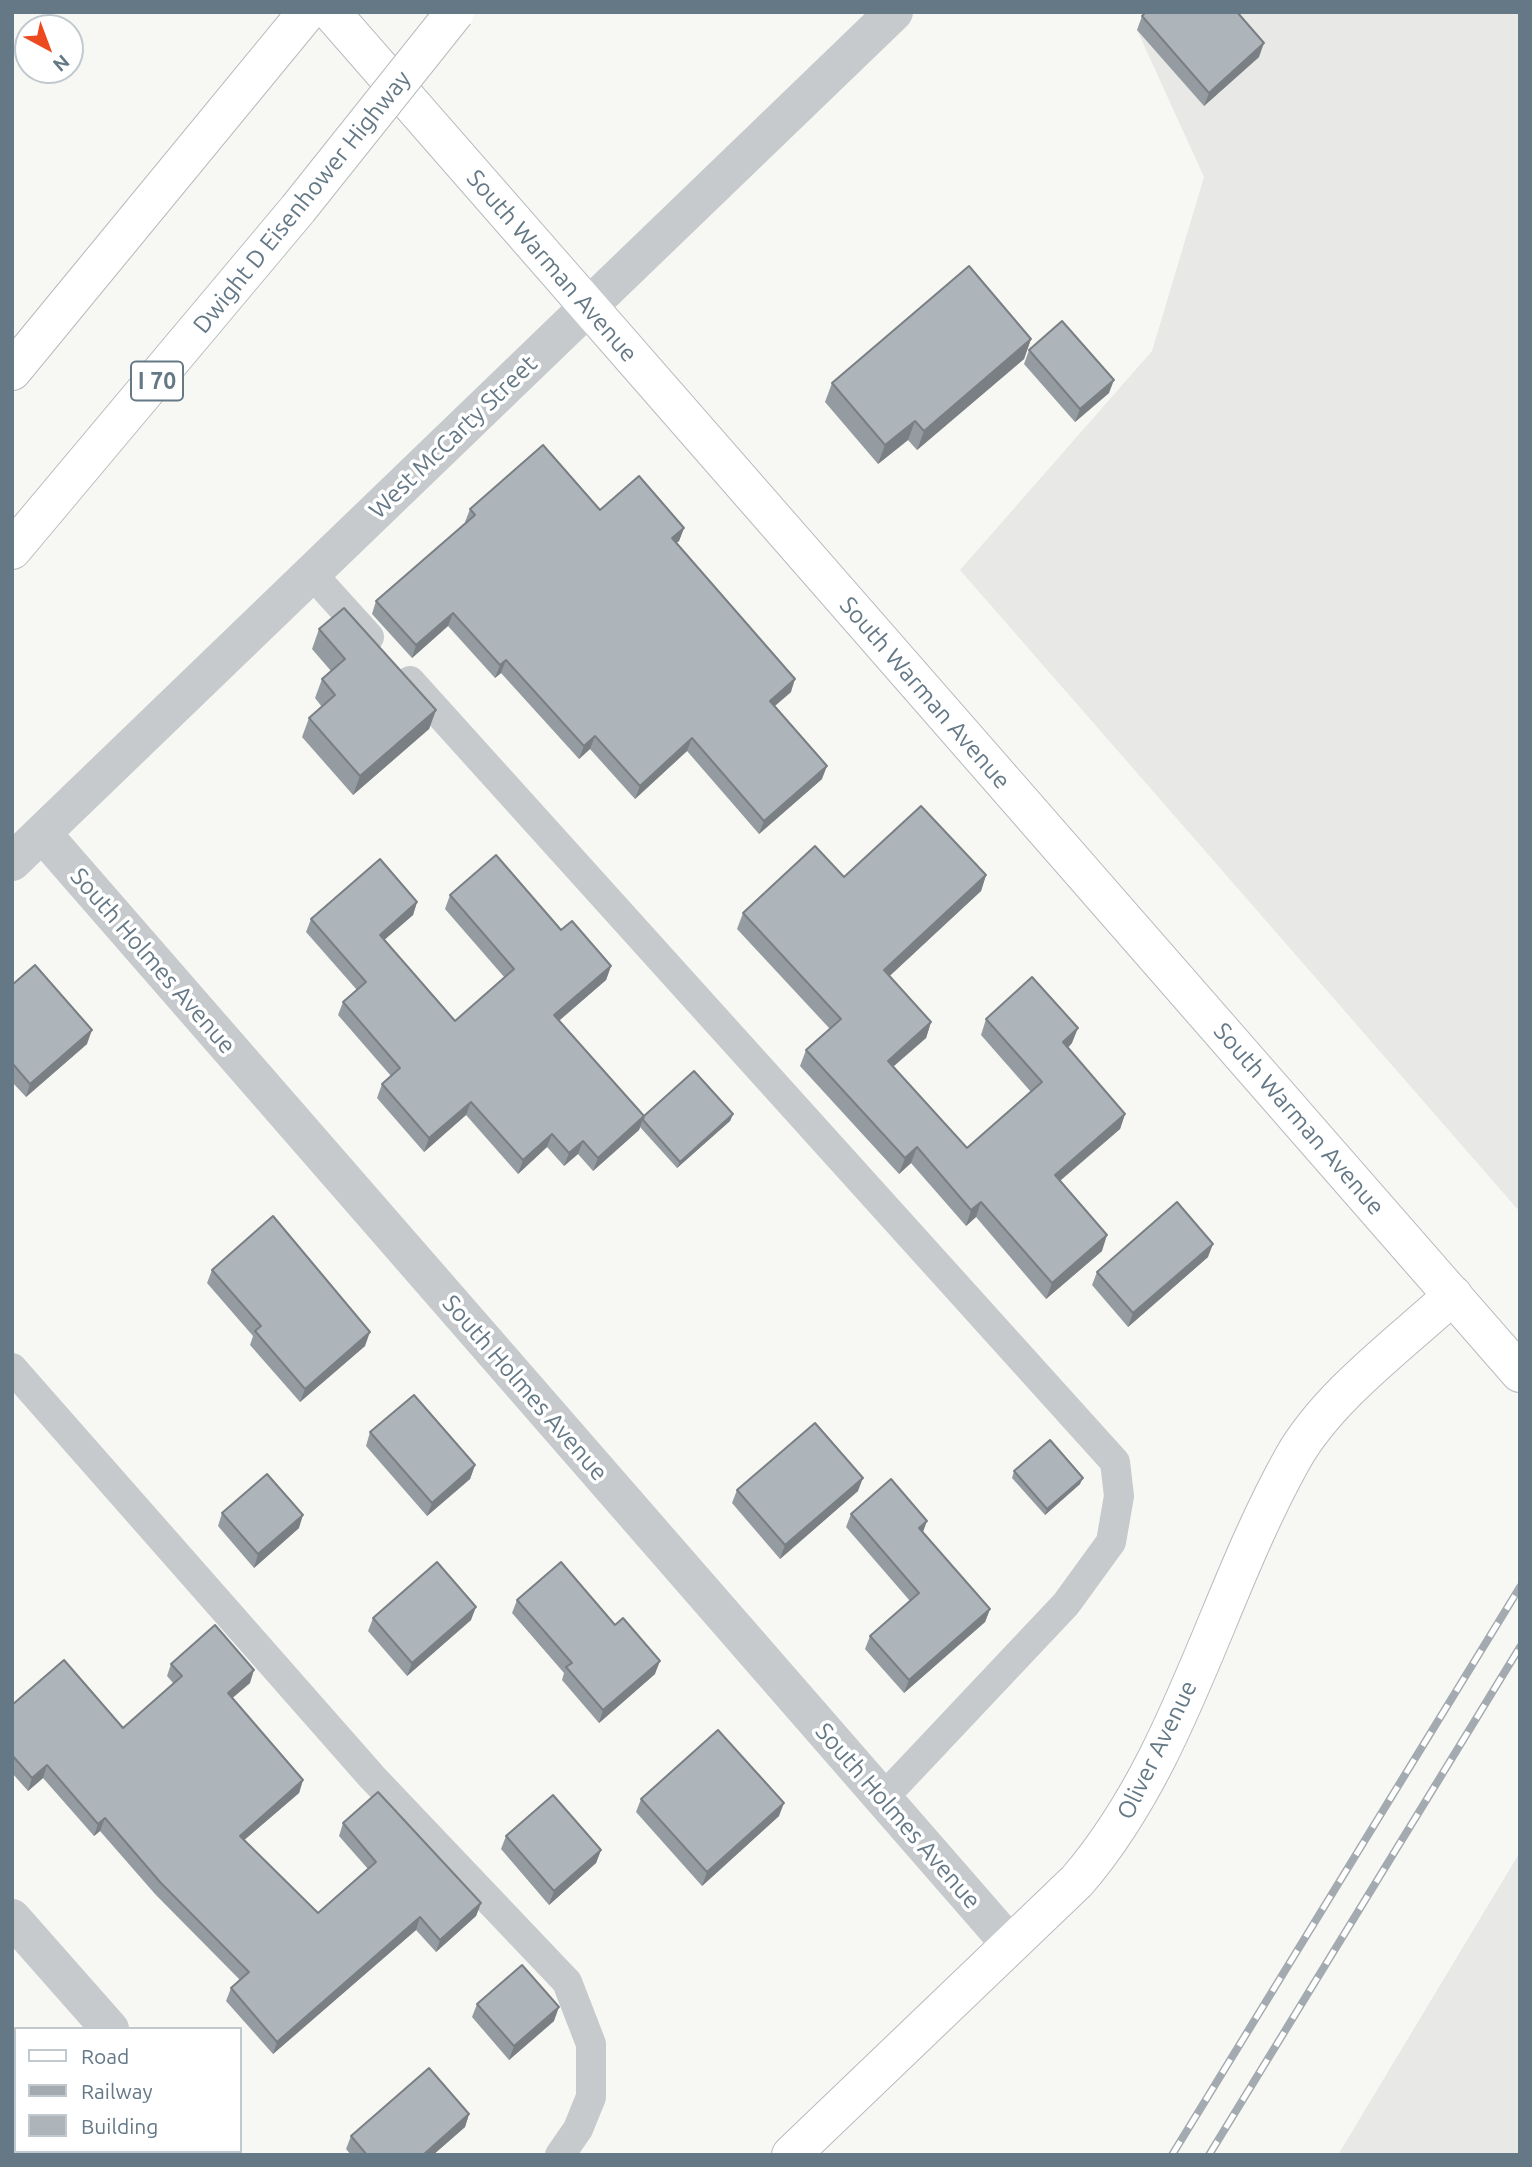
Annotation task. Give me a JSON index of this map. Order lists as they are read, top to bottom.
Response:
{
  "streets": {
    "main road": [
      "Dwight D Eisenhower Highway",
      "South Warman Avenue",
      "I 70",
      "Oliver Avenue"
    ],
    "street": ["West McCarty Street", "South Holmes Avenue"]
  },
  "crossings": [
    ["South Warman Avenue", "West McCarty Street"],
    ["South Warman Avenue", "Oliver Avenue"],
    ["West McCarty Street", "South Holmes Avenue"],
    ["South Holmes Avenue", "Oliver Avenue"]
  ],
  "legend": ["Road", "Railway", "Building"],
  "north": "bottom right"
}
